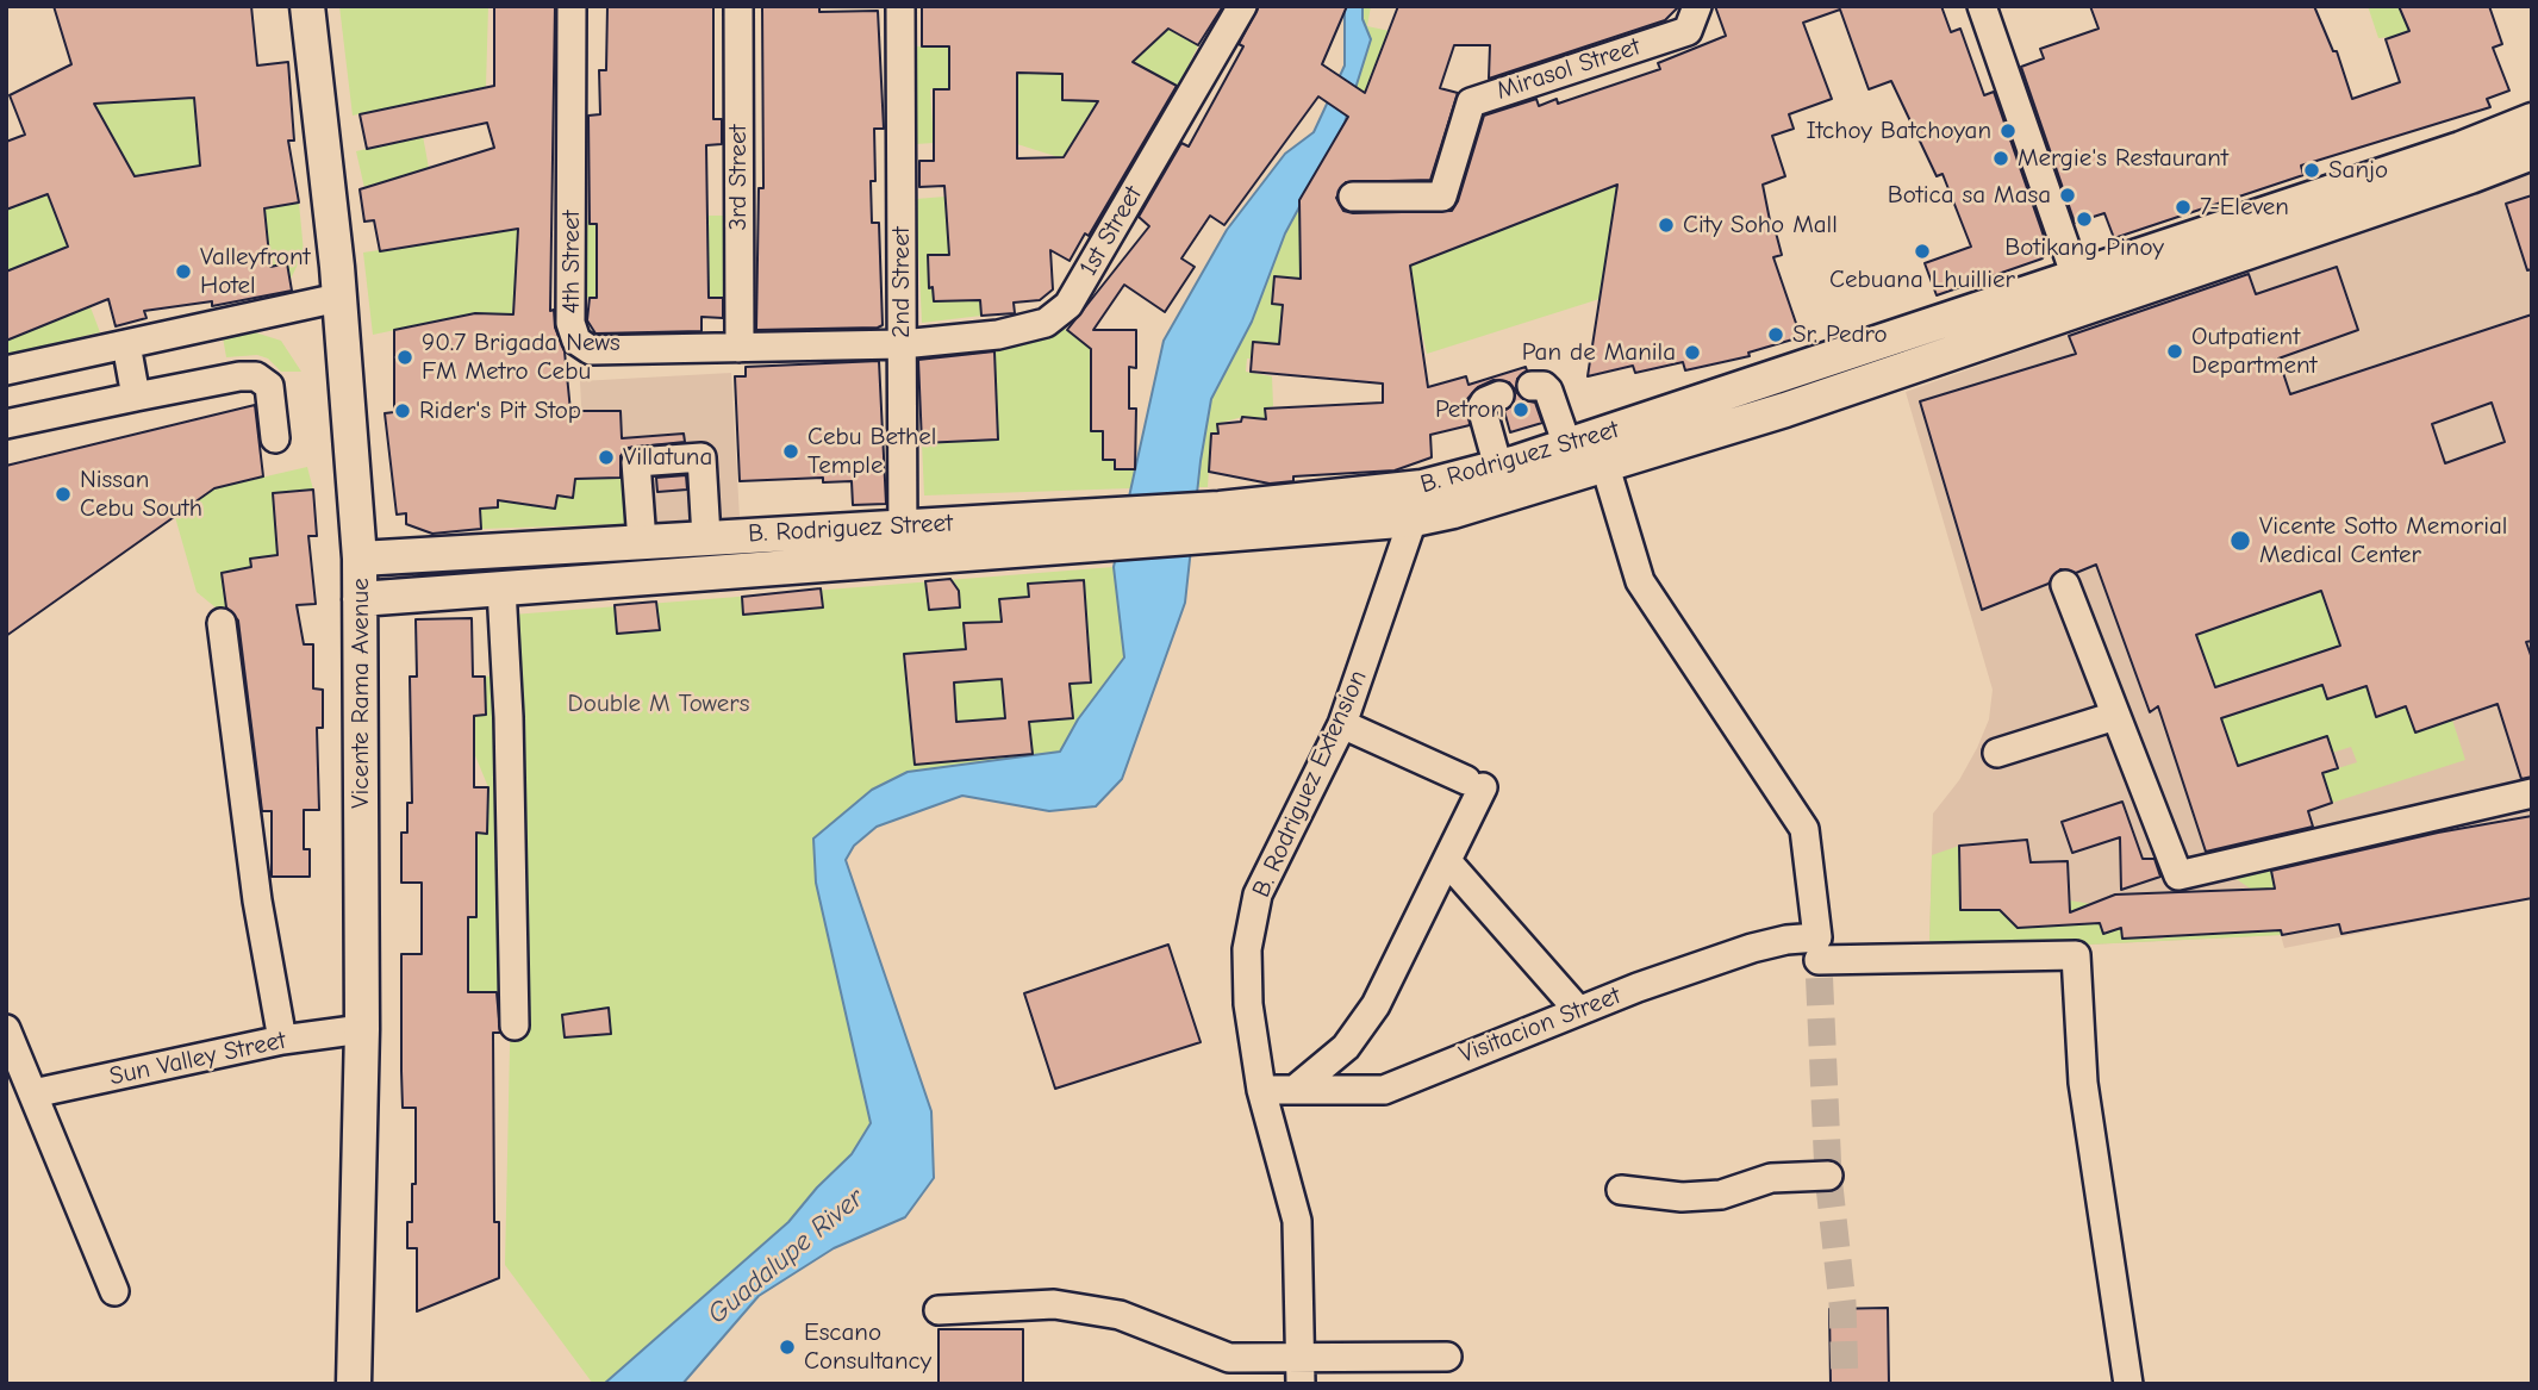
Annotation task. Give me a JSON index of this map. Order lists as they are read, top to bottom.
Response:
{
  "streets": {
    "main road": ["B. Rodriguez Street", "Vicente Rama Avenue"],
    "street": [
      "Mirasol Street",
      "3rd Street",
      "1st Street",
      "4th Street",
      "2nd Street",
      "B. Rodriguez Extension",
      "Visitacion Street",
      "Sun Valley Street"
    ]
  },
  "crossings": [
    ["3rd Street", "4th Street"],
    ["1st Street", "4th Street"],
    ["1st Street", "2nd Street"],
    ["4th Street", "2nd Street"],
    ["2nd Street", "B. Rodriguez Street"],
    ["B. Rodriguez Street", "Vicente Rama Avenue"],
    ["B. Rodriguez Street", "B. Rodriguez Extension"],
    ["Vicente Rama Avenue", "Sun Valley Street"],
    ["B. Rodriguez Extension", "Visitacion Street"]
  ],
  "water": ["Guadalupe River"],
  "parks": ["Double M Towers"],
  "places": [
    "Itchoy Batchoyan",
    "Mergie's Restaurant",
    "Sanjo",
    "Botica sa Masa",
    "7-Eleven",
    "Botikang Pinoy",
    "City Soho Mall",
    "Cebuana Lhuillier",
    "Valleyfront Hotel",
    "Sr. Pedro",
    "Outpatient Department",
    "Pan de Manila",
    "90.7 Brigada News FM Metro Cebu",
    "Petron",
    "Rider's Pit Stop",
    "Cebu Bethel Temple",
    "Villatuna",
    "Nissan Cebu South",
    "Vicente Sotto Memorial Medical Center",
    "Escano Consultancy"
  ]
}
